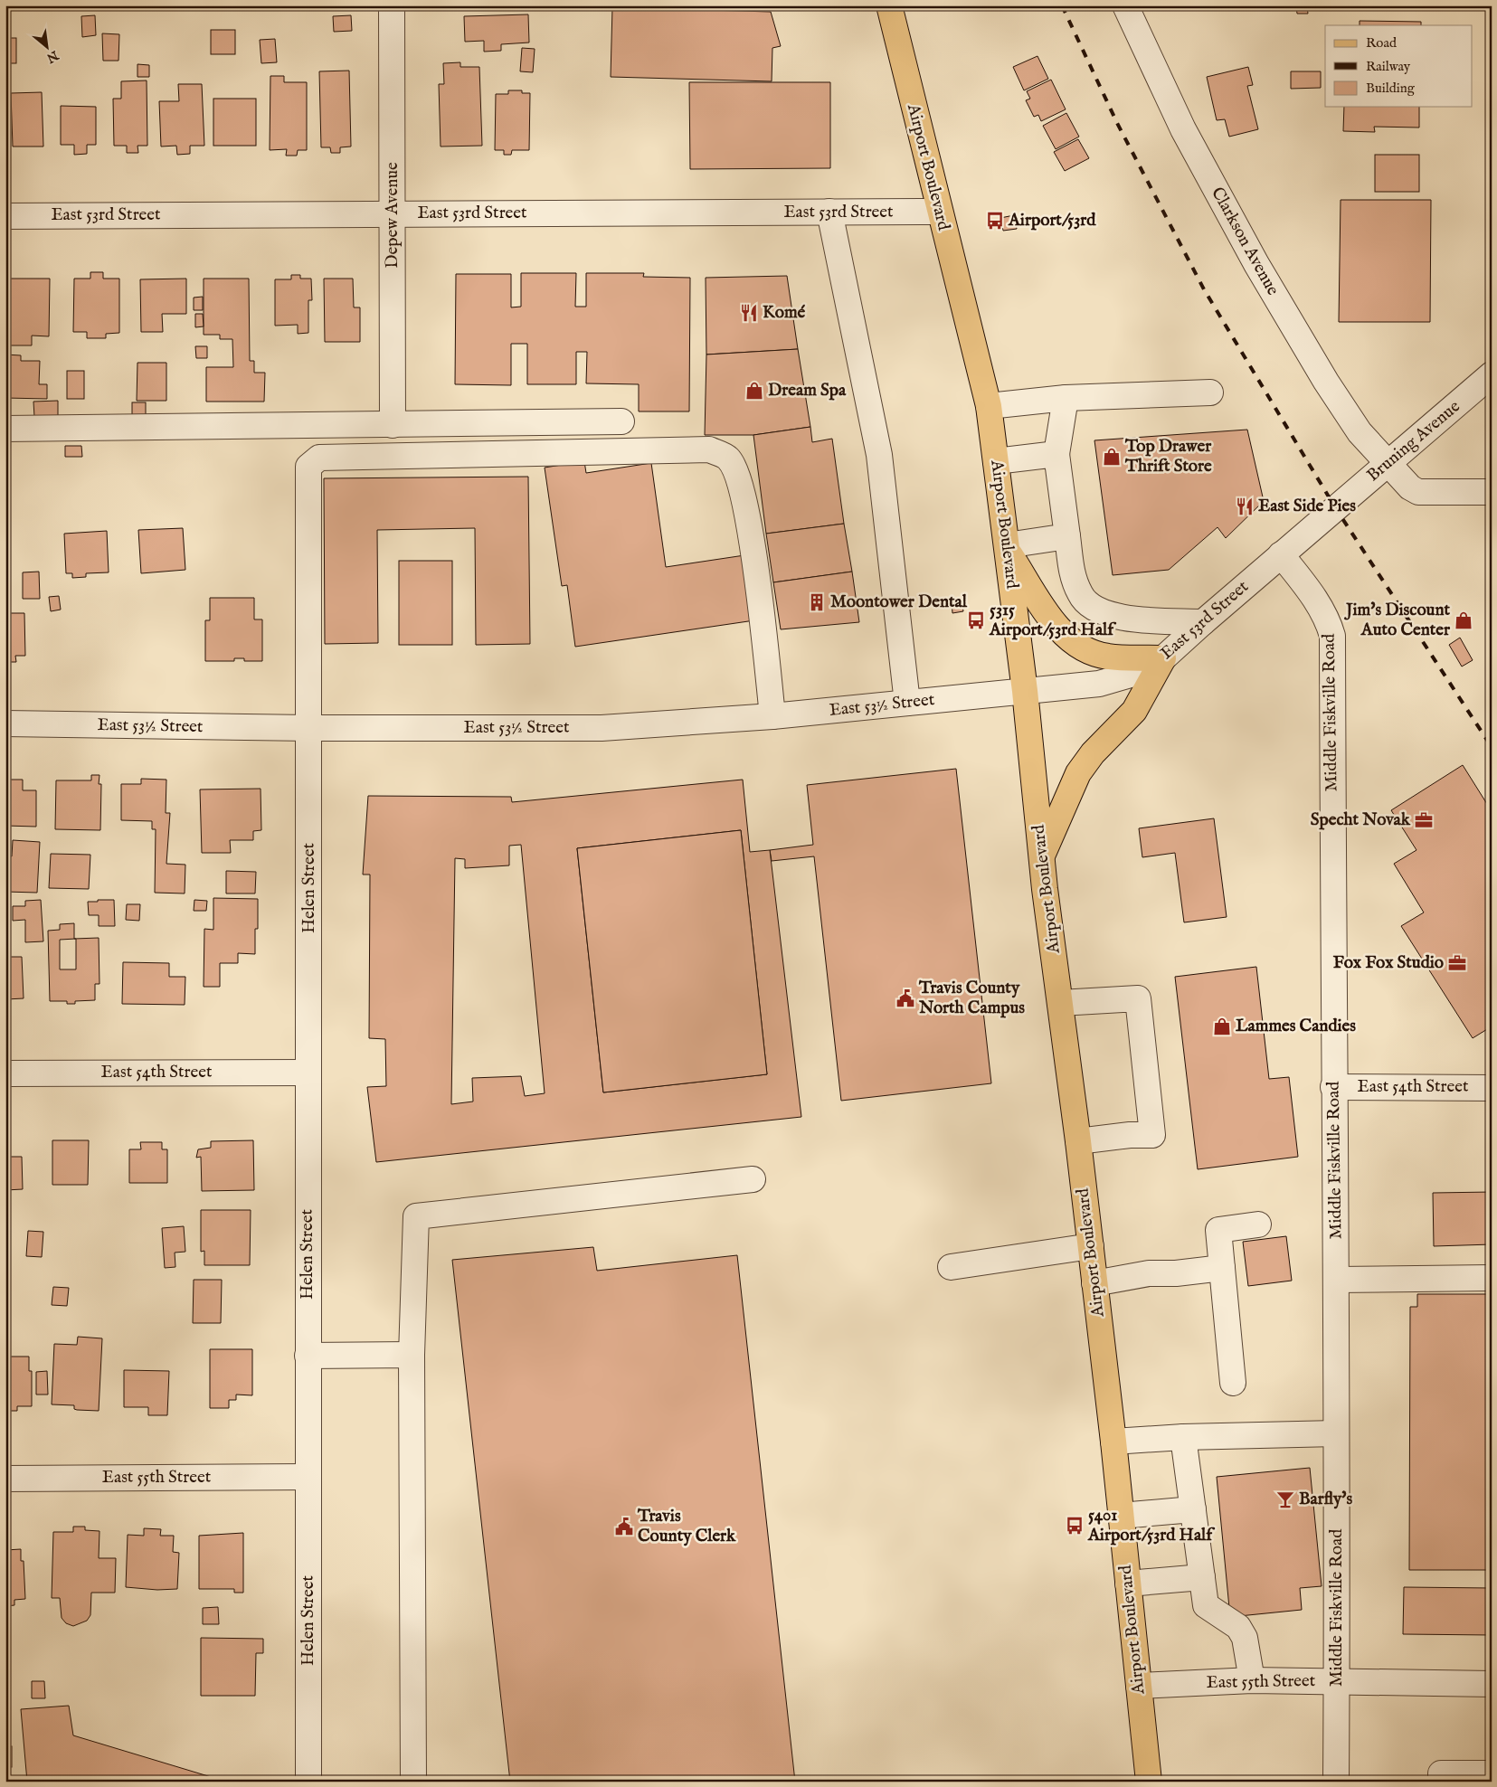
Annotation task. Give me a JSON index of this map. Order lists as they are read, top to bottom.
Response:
{
  "streets": {
    "main road": ["Airport Boulevard"],
    "street": [
      "East 53rd Street",
      "Depew Avenue",
      "Clarkson Avenue",
      "Bruning Avenue",
      "East 53½ Street",
      "Middle Fiskville Road",
      "Helen Street",
      "East 54th Street",
      "East 55th Street"
    ]
  },
  "crossings": [
    ["Airport Boulevard", "East 53rd Street"],
    ["Airport Boulevard", "East 53½ Street"],
    ["Airport Boulevard", "East 55th Street"],
    ["East 53rd Street", "Depew Avenue"],
    ["East 53rd Street", "Bruning Avenue"],
    ["East 53rd Street", "East 53½ Street"],
    ["East 53rd Street", "Middle Fiskville Road"],
    ["Clarkson Avenue", "Bruning Avenue"],
    ["East 53½ Street", "Helen Street"],
    ["Middle Fiskville Road", "East 54th Street"],
    ["Middle Fiskville Road", "East 55th Street"],
    ["Helen Street", "East 54th Street"],
    ["Helen Street", "East 55th Street"]
  ],
  "places": {
    "bus stop": ["Airport/53rd", "5315 Airport/53rd Half", "5401 Airport/53rd Half"],
    "restaurant": ["Komé", "East Side Pies"],
    "shop": [
      "Dream Spa",
      "Top Drawer Thrift Store",
      "Jim's Discount Auto Center",
      "Lammes Candies"
    ],
    "building": ["Moontower Dental"],
    "office": ["Specht Novak", "Fox Fox Studio"],
    "public building": ["Travis County North Campus", "Travis County Clerk"],
    "bar": ["Barfly's"]
  },
  "legend": ["Road", "Railway", "Building"],
  "north": "bottom right"
}
